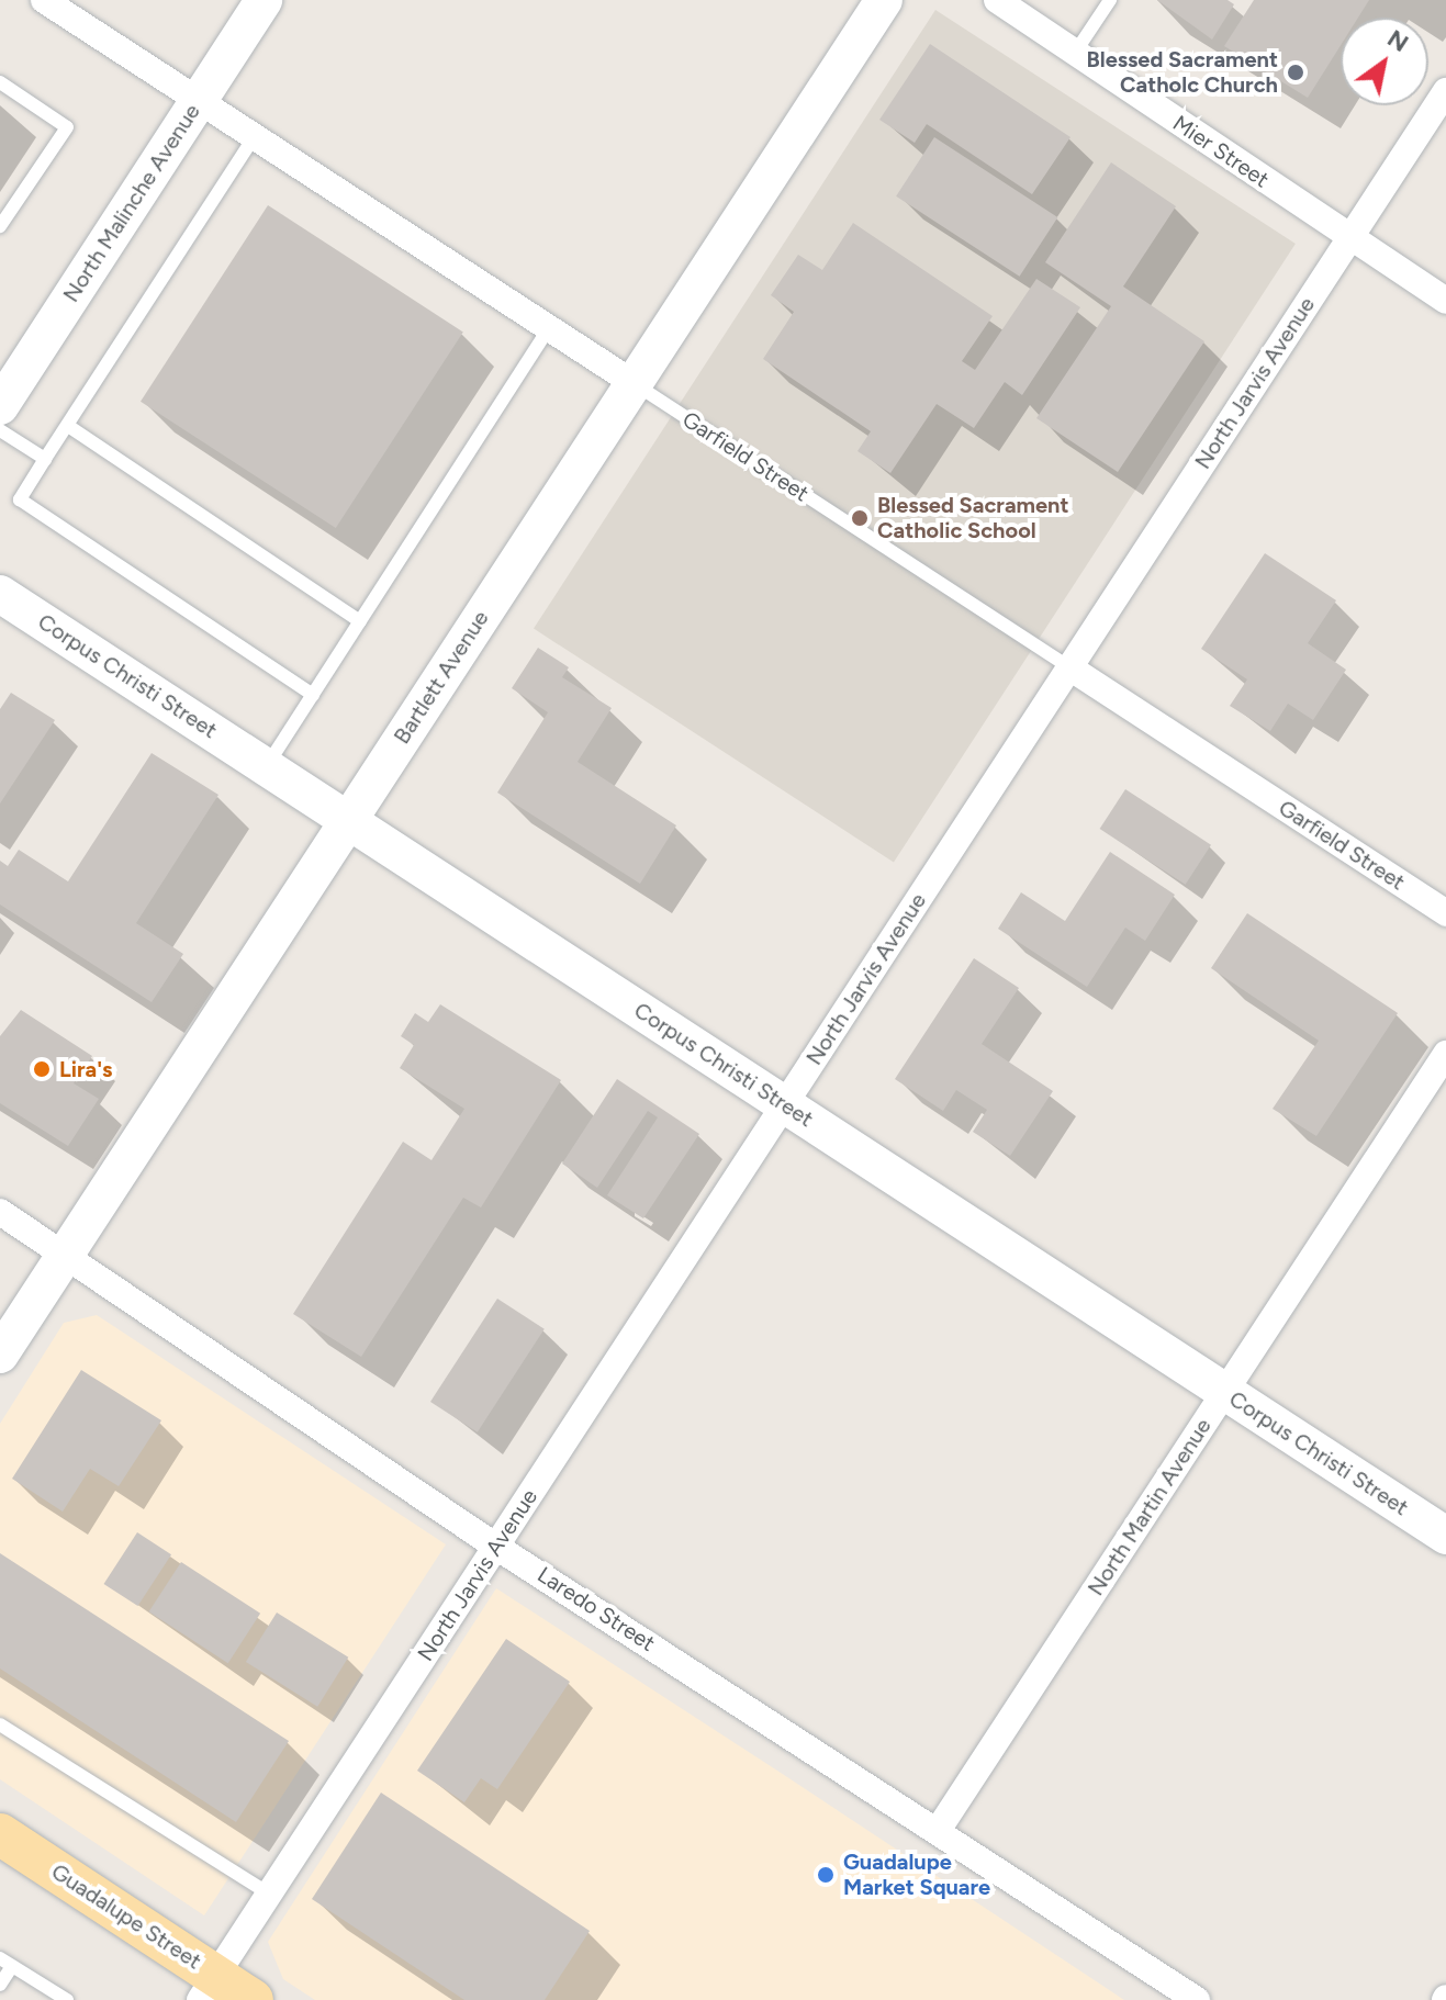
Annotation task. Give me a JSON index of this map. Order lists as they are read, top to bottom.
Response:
{
  "streets": {
    "main road": [
      "North Malinche Avenue",
      "Corpus Christi Street",
      "Bartlett Avenue",
      "Guadalupe Street"
    ],
    "street": [
      "Mier Street",
      "North Jarvis Avenue",
      "Garfield Street",
      "North Martin Avenue",
      "Laredo Street"
    ]
  },
  "crossings": [
    ["Mier Street", "North Jarvis Avenue"],
    ["North Malinche Avenue", "Garfield Street"],
    ["North Jarvis Avenue", "Garfield Street"],
    ["North Jarvis Avenue", "Corpus Christi Street"],
    ["North Jarvis Avenue", "Laredo Street"],
    ["North Jarvis Avenue", "Guadalupe Street"],
    ["Garfield Street", "Bartlett Avenue"],
    ["Corpus Christi Street", "Bartlett Avenue"],
    ["Corpus Christi Street", "North Martin Avenue"],
    ["Bartlett Avenue", "Laredo Street"],
    ["North Martin Avenue", "Laredo Street"]
  ],
  "places": [
    "Blessed Sacrament Catholc Church",
    "Blessed Sacrament Catholic School",
    "Lira's",
    "Guadalupe Market Square"
  ],
  "north": "top right"
}
